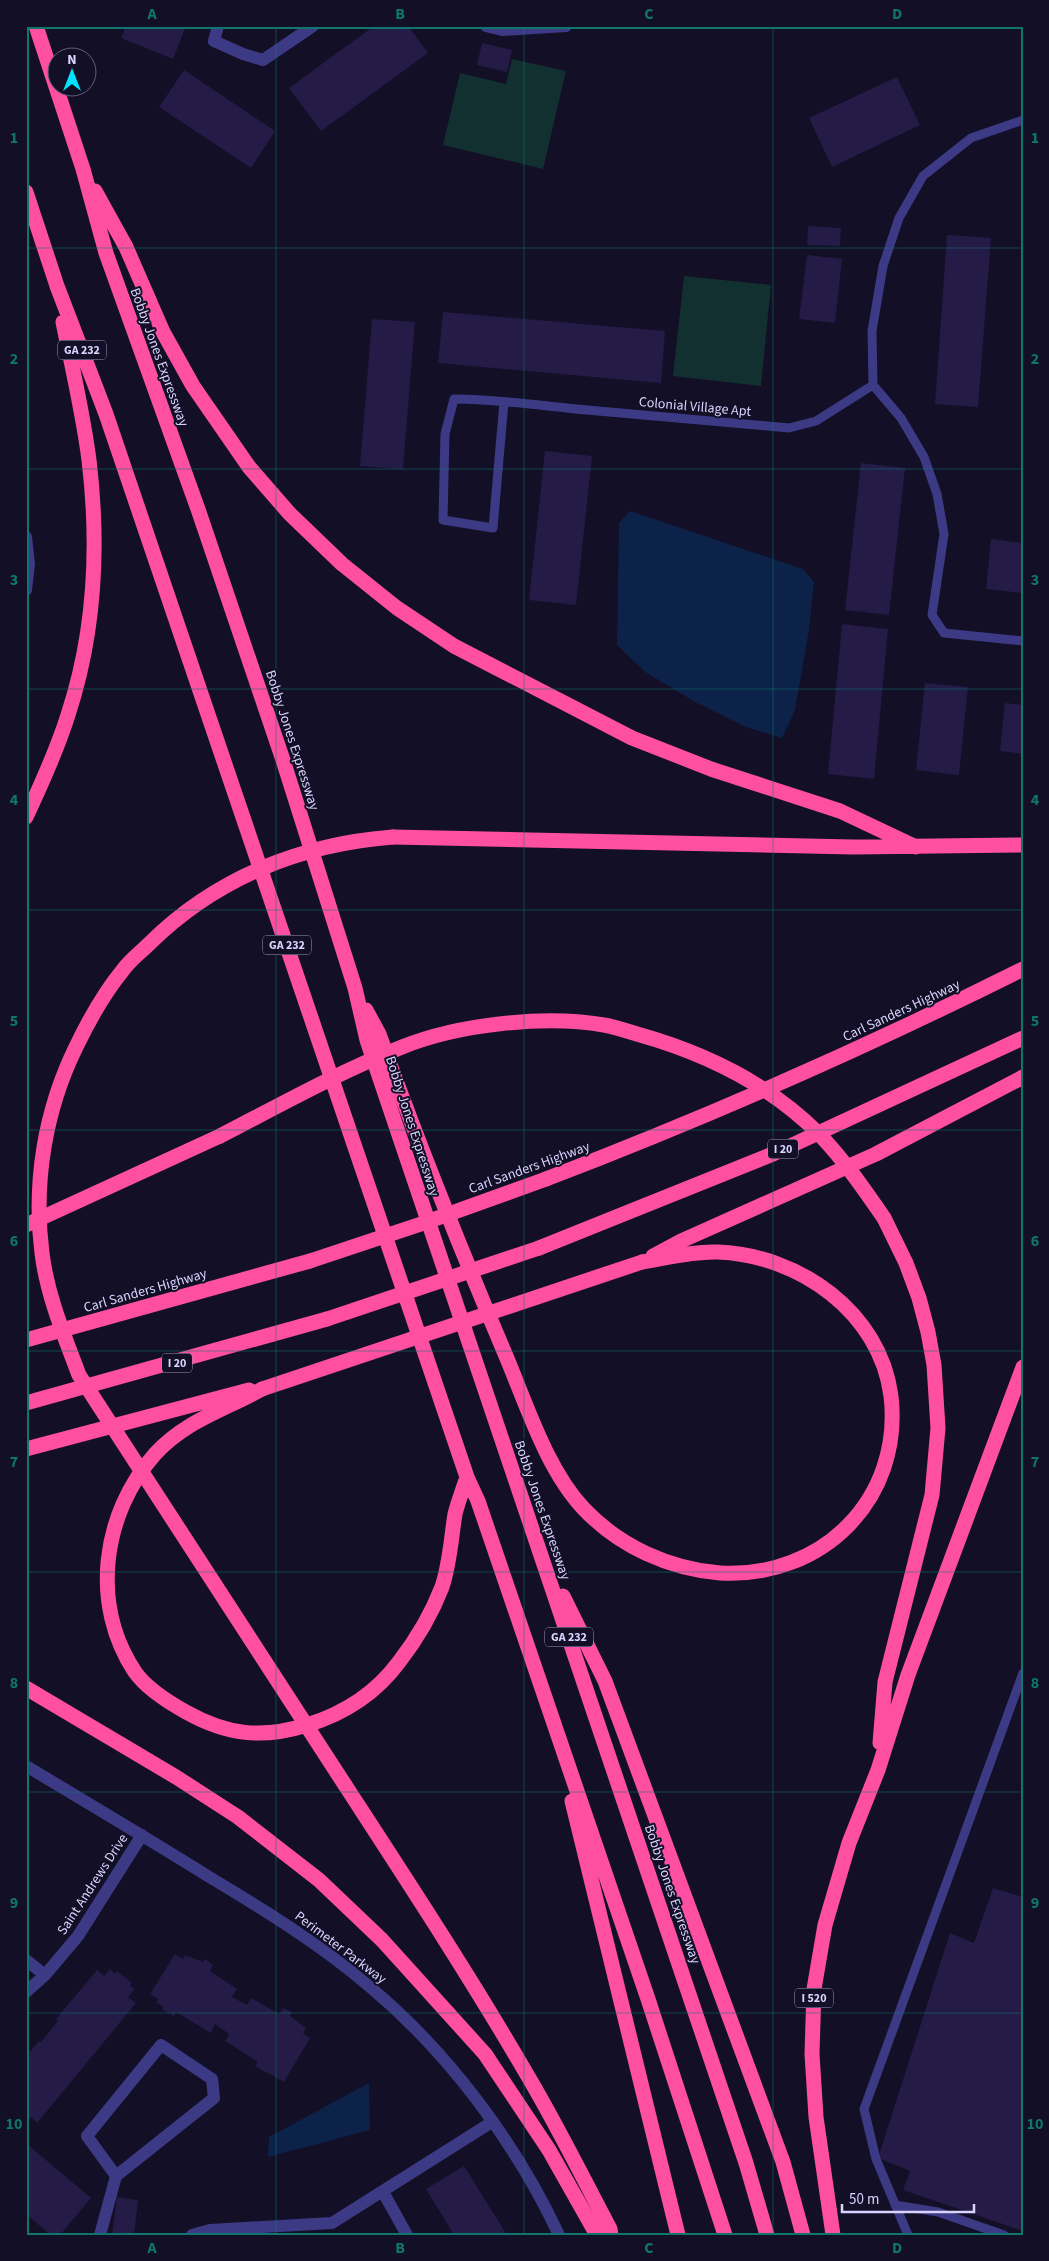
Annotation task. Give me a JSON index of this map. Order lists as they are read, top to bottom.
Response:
{
  "streets": {
    "highway": [
      "GA 232",
      "Bobby Jones Expressway",
      "Carl Sanders Highway",
      "I 20",
      "I 520"
    ],
    "street": ["Saint Andrews Drive", "Perimeter Parkway"],
    "lane": ["Colonial Village Apt"]
  },
  "crossings": [
    ["Saint Andrews Drive", "Perimeter Parkway"]
  ],
  "scale_bar": "50 m",
  "north": "top",
  "grid": {
    "columns": [
      "A",
      "B",
      "C",
      "D"
    ],
    "rows": [
      "1",
      "2",
      "3",
      "4",
      "5",
      "6",
      "7",
      "8",
      "9",
      "10"
    ]
  }
}
